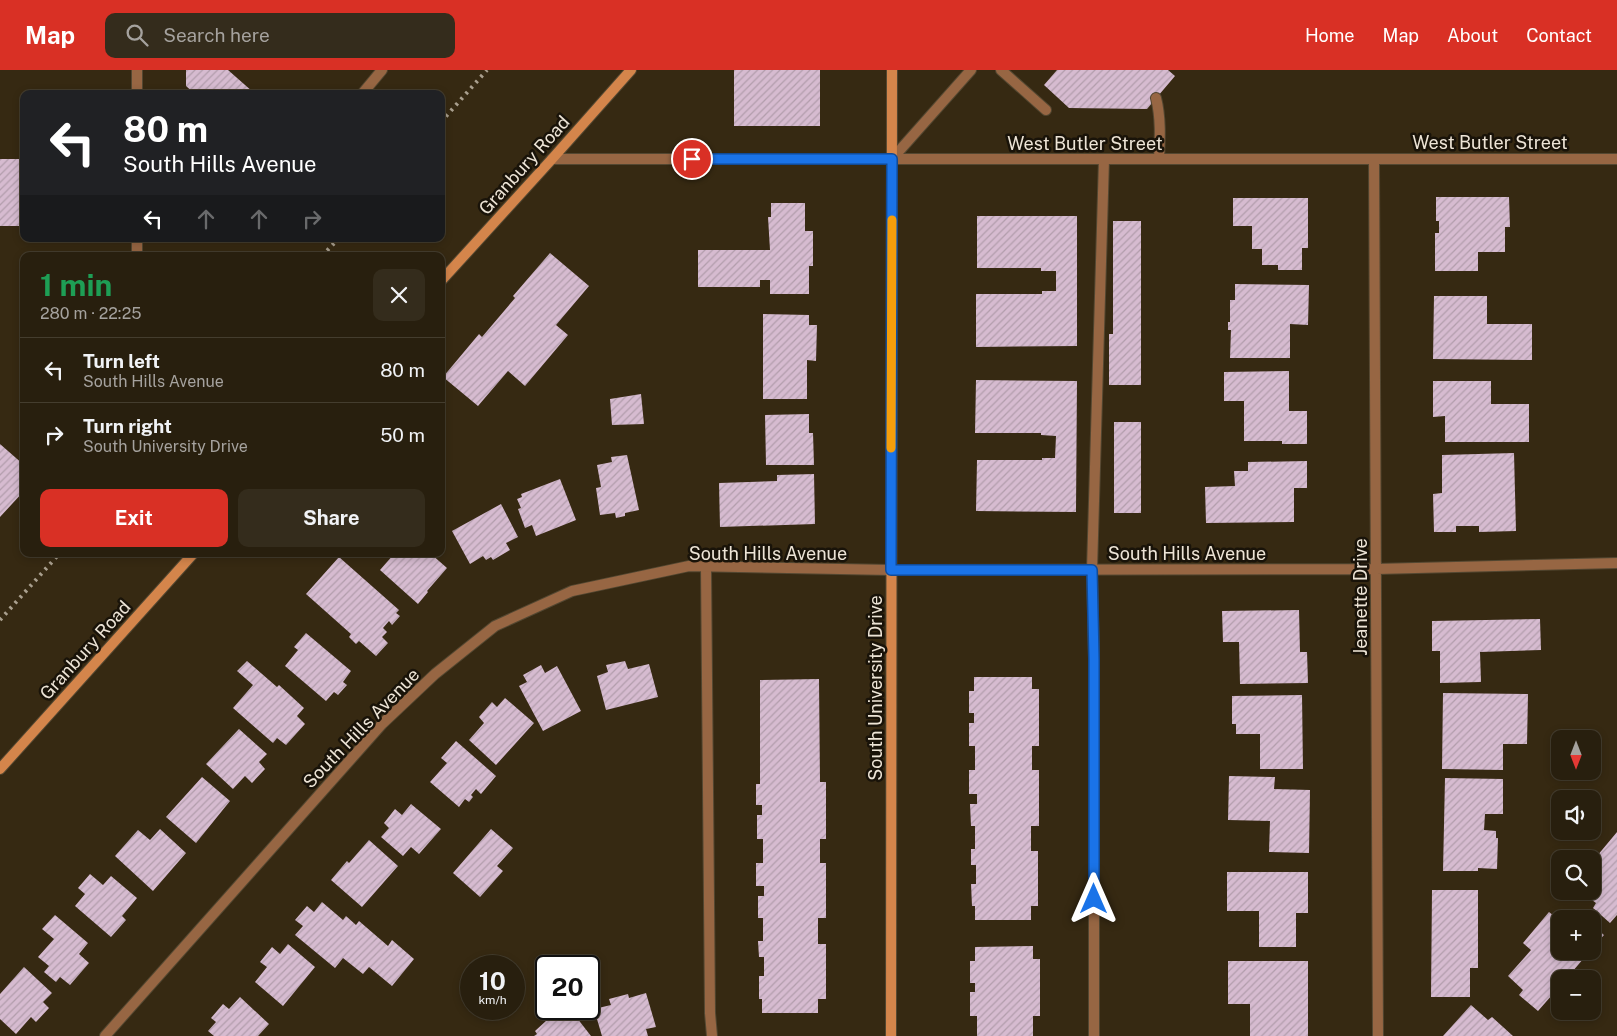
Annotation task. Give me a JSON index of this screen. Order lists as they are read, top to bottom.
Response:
{
  "streets": {
    "street": [
      "West Butler Street",
      "Granbury Road",
      "South Hills Avenue",
      "Jeanette Drive",
      "South University Drive"
    ]
  },
  "crossings": [
    ["West Butler Street", "Granbury Road"],
    ["West Butler Street", "Jeanette Drive"],
    ["West Butler Street", "South University Drive"],
    ["South Hills Avenue", "Jeanette Drive"],
    ["South Hills Avenue", "South University Drive"]
  ],
  "north": "bottom",
  "page": {
    "header": "Map",
    "search": "Search here",
    "nav": [
      "Home",
      "Map",
      "About",
      "Contact"
    ],
    "turn": ["80 m", "South Hills Avenue"],
    "heading": ["1 min", "280 m · 22:25"],
    "list": [
      {
        "name": "Turn left",
        "note": "South Hills Avenue",
        "value": "80 m"
      },
      {
        "name": "Turn right",
        "note": "South University Drive",
        "value": "50 m"
      }
    ],
    "buttons": ["Exit", "Share"],
    "map_buttons": ["+", "−"],
    "speed": "10 km/h",
    "limit": "20"
  }
}
